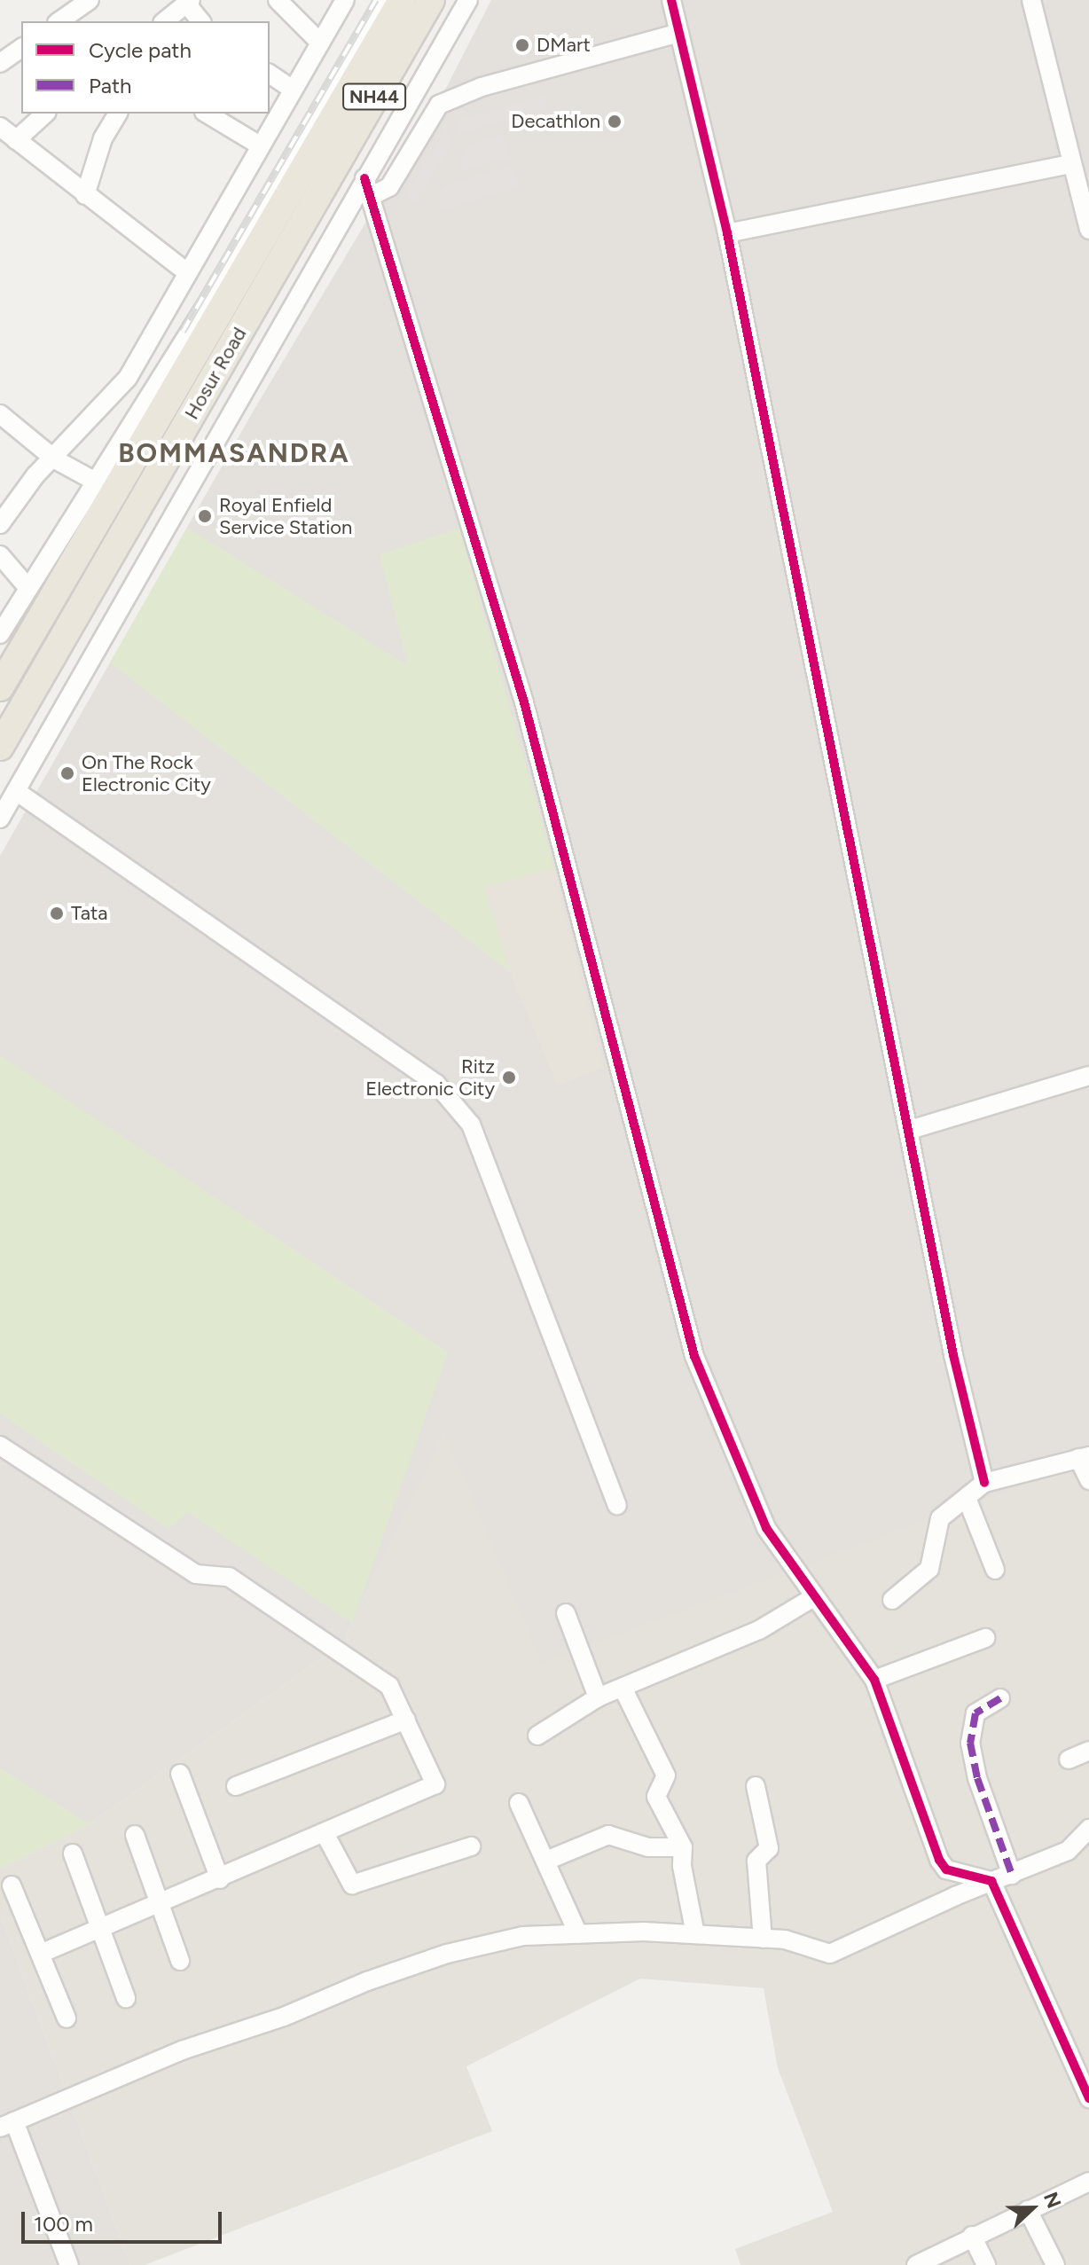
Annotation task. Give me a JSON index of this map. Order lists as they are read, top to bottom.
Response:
{
  "streets": {
    "highway": ["NH44", "Hosur Road"]
  },
  "districts": ["BOMMASANDRA"],
  "places": [
    "DMart",
    "Decathlon",
    "Royal Enfield Service Station",
    "On The Rock Electronic City",
    "Tata",
    "Ritz Electronic City"
  ],
  "legend": ["Cycle path", "Path"],
  "scale_bar": "100 m",
  "north": "right"
}
